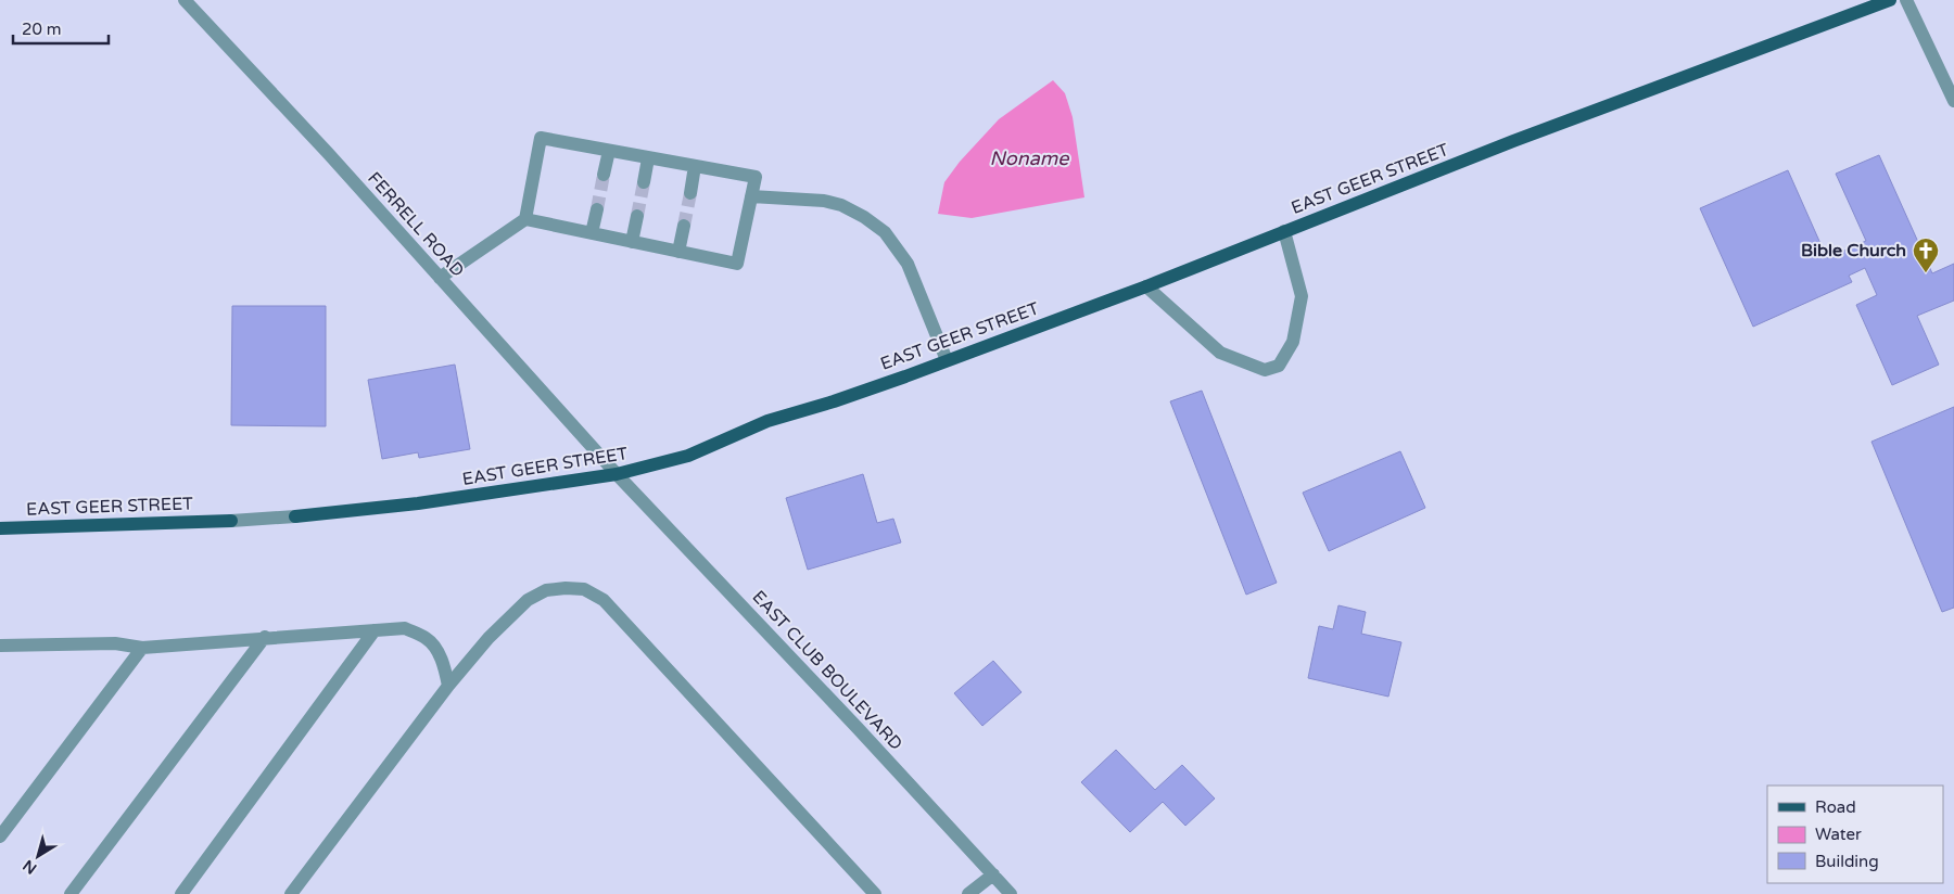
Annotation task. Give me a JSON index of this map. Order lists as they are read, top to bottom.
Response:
{
  "streets": {
    "main road": ["EAST GEER STREET"],
    "street": ["FERRELL ROAD", "EAST CLUB BOULEVARD"]
  },
  "crossings": [
    ["EAST GEER STREET", "FERRELL ROAD"],
    ["EAST GEER STREET", "EAST CLUB BOULEVARD"],
    ["FERRELL ROAD", "EAST CLUB BOULEVARD"]
  ],
  "water": ["Noname"],
  "places": {
    "church": ["Bible Church"]
  },
  "legend": ["Road", "Water", "Building"],
  "scale_bar": "20 m",
  "north": "bottom left"
}
